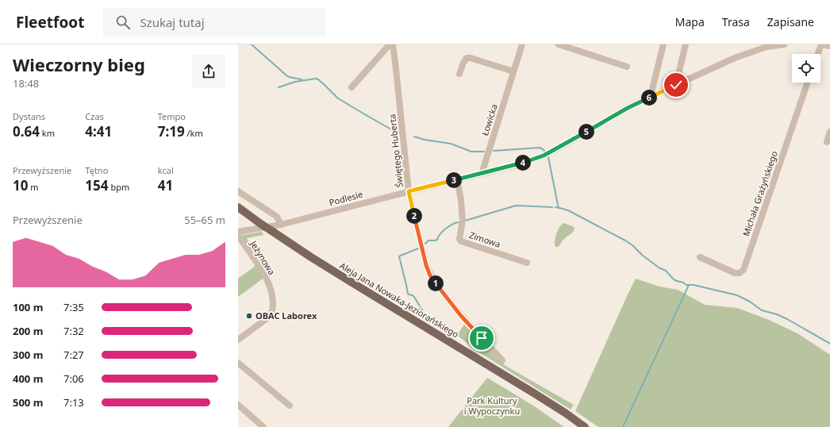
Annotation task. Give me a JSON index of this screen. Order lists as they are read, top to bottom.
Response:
{
  "streets": {
    "main road": ["Aleja Jana Nowaka-Jeziorańskiego"],
    "street": [
      "Łowicka",
      "Świętego Huberta",
      "Michała Grażyńskiego",
      "Podlesie",
      "Zimowa",
      "Jeżynowa"
    ]
  },
  "crossings": [
    ["Łowicka", "Podlesie"],
    ["Świętego Huberta", "Podlesie"],
    ["Podlesie", "Zimowa"]
  ],
  "parks": ["Park Kultury i Wypoczynku"],
  "places": ["OBAC Laborex"],
  "page": {
    "header": "Fleetfoot",
    "search": "Szukaj tutaj",
    "nav": ["Mapa", "Trasa", "Zapisane"],
    "heading": ["Wieczorny bieg", "18:48"],
    "pins": [
      "6",
      "5",
      "4",
      "3",
      "2",
      "1"
    ],
    "stats": [
      ["Dystans", "0.64 km"],
      ["Czas", "4:41"],
      ["Tempo", "7:19 /km"],
      ["Przewyższenie", "10 m"],
      ["Tętno", "154 bpm"],
      ["kcal", "41"]
    ],
    "chart": ["Przewyższenie", "55–65 m"],
    "list": [
      {
        "name": "100 m",
        "note": "7:35"
      },
      {
        "name": "200 m",
        "note": "7:32"
      },
      {
        "name": "300 m",
        "note": "7:27"
      },
      {
        "name": "400 m",
        "note": "7:06"
      },
      {
        "name": "500 m",
        "note": "7:13"
      }
    ]
  }
}
